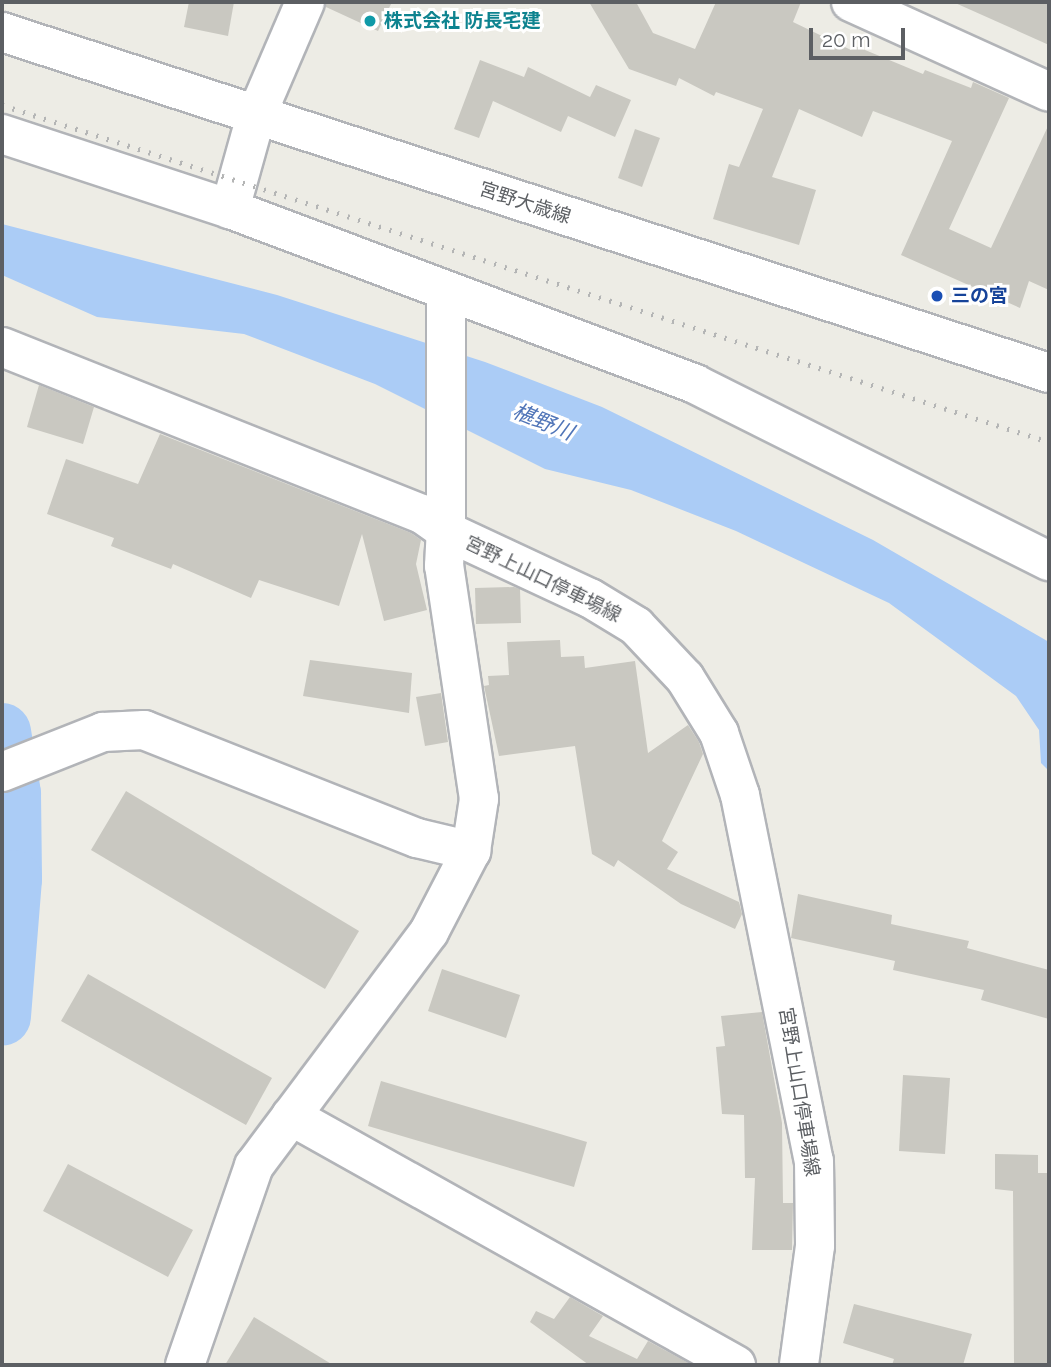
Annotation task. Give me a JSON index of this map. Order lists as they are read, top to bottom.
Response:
{
  "streets": {
    "street": ["宮野大歳線", "宮野上山口停車場線"]
  },
  "water": ["椹野川"],
  "places": ["株式会社 防長宅建", "三の宮"],
  "scale_bar": "20 m"
}
